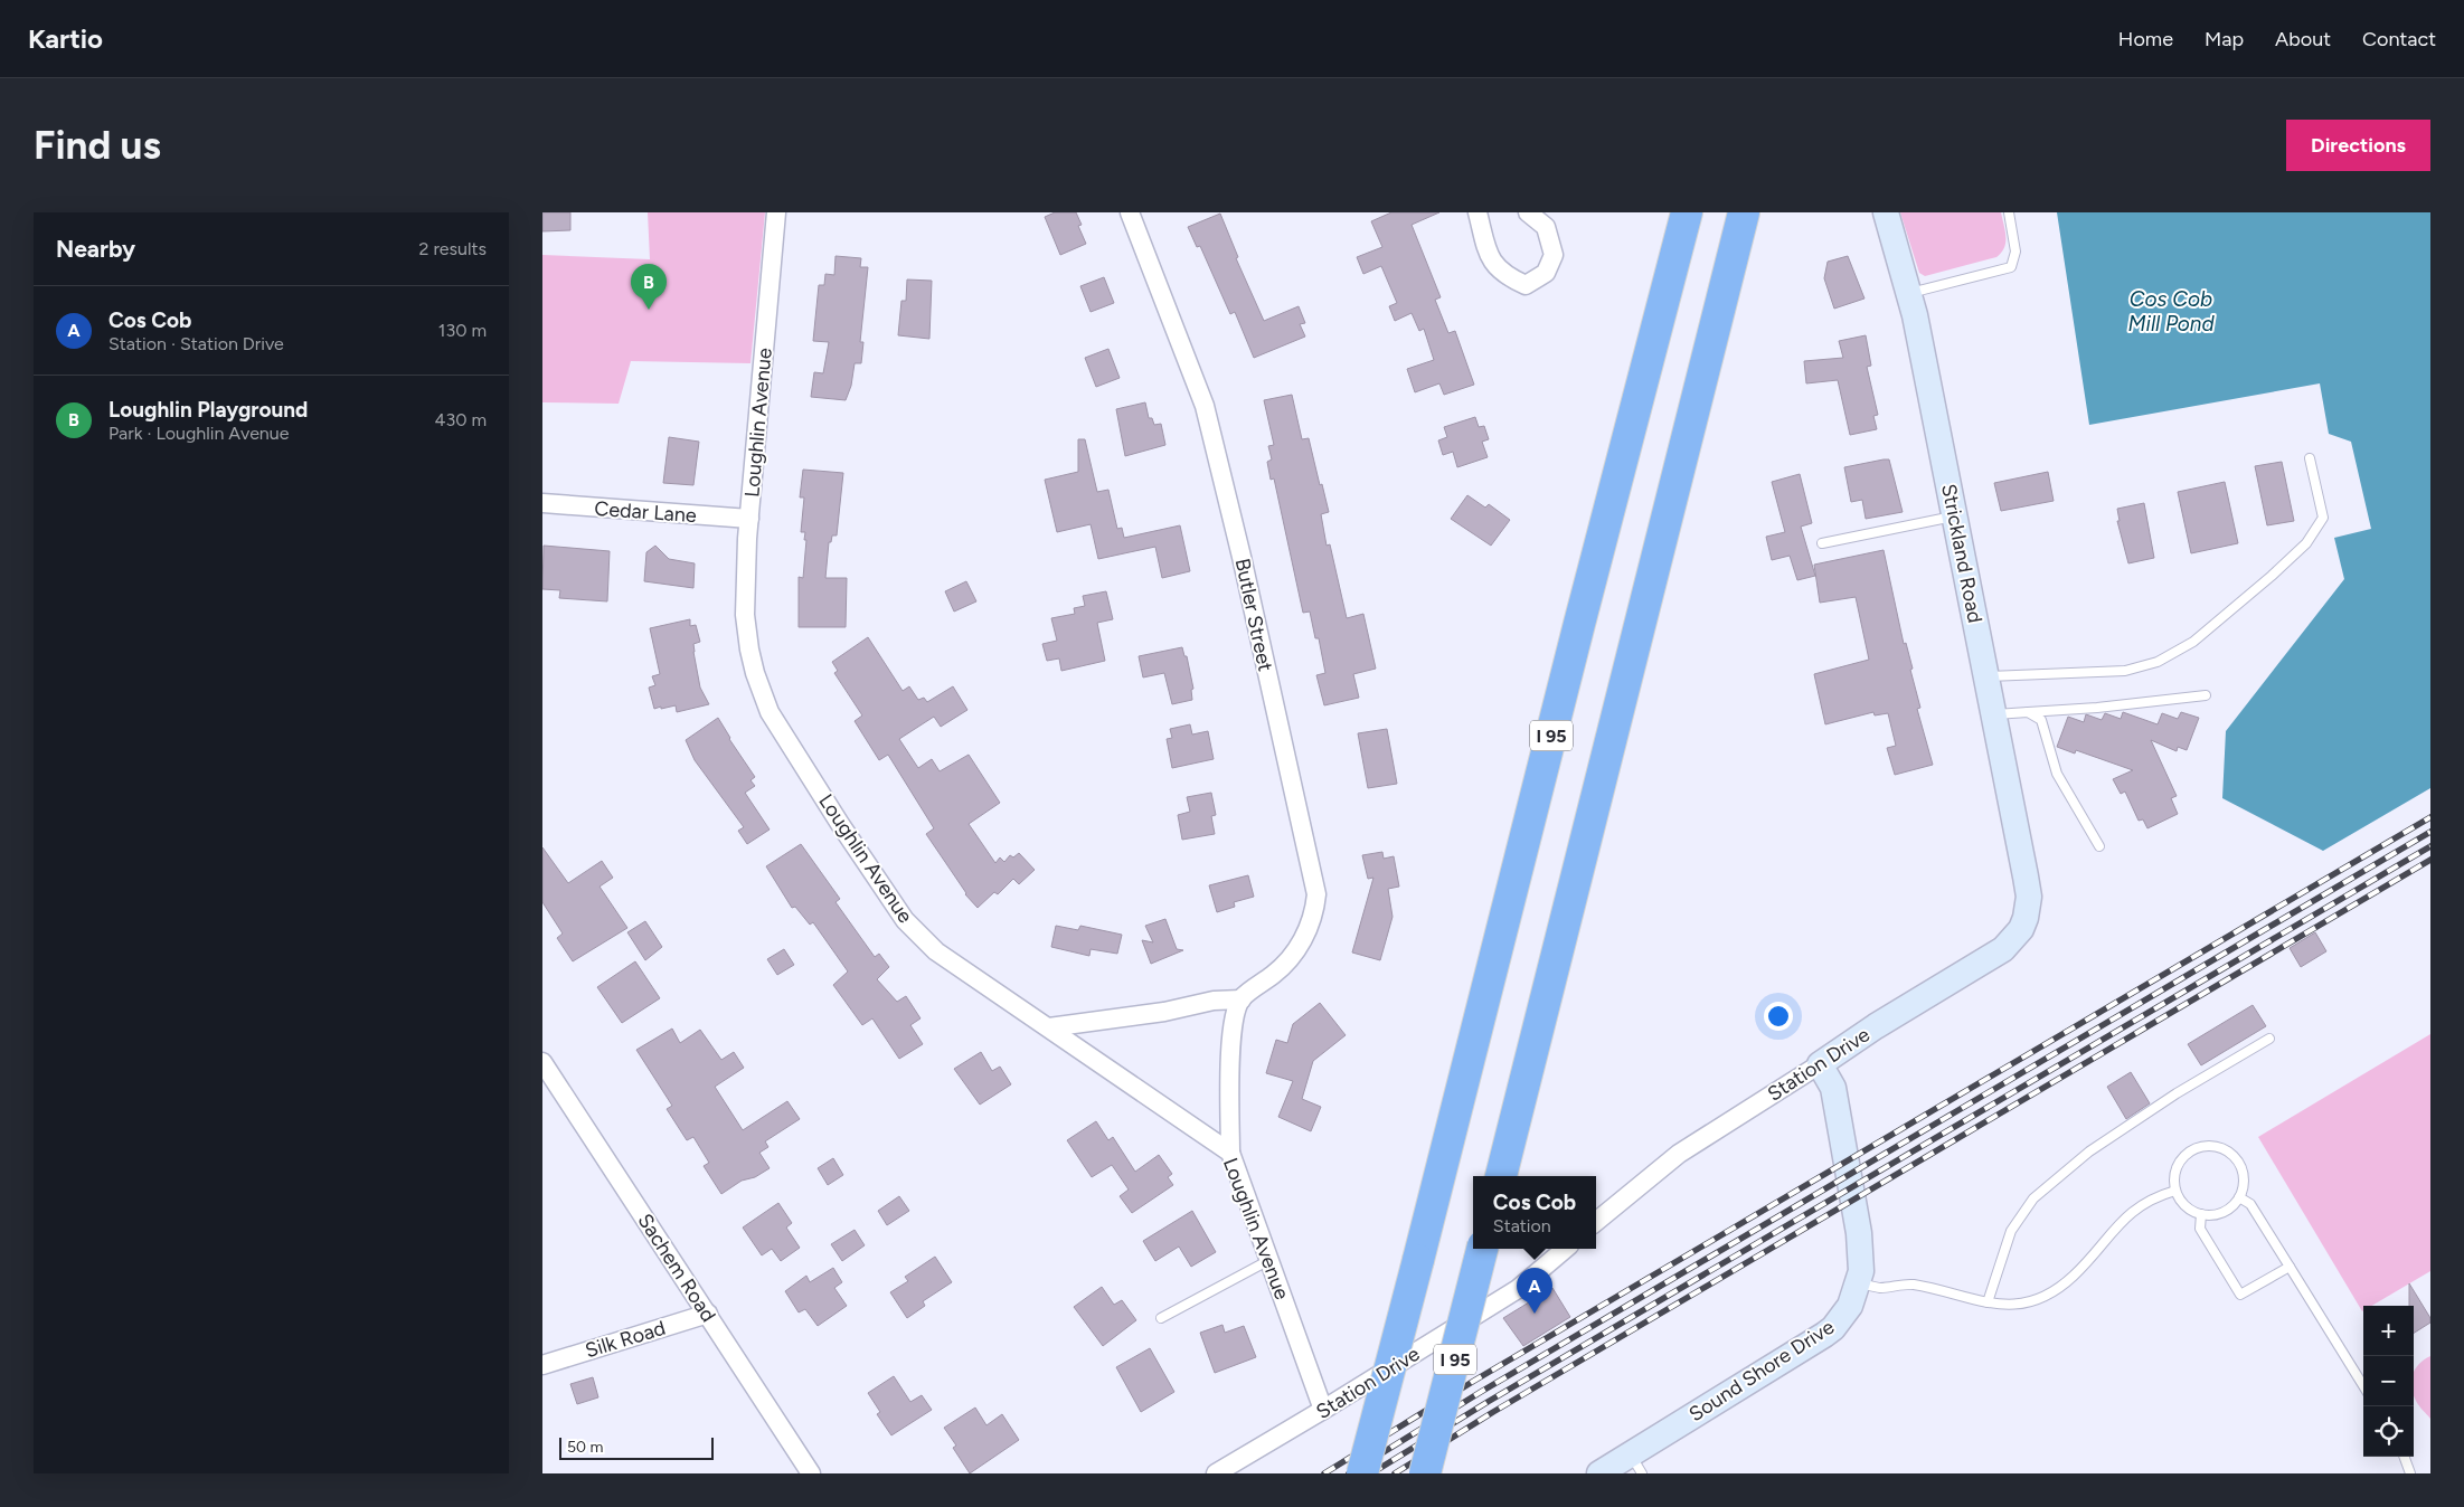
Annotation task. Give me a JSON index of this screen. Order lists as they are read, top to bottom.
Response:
{
  "streets": {
    "highway": ["I 95"],
    "main road": ["Strickland Road", "Station Drive", "Sound Shore Drive"],
    "street": [
      "Loughlin Avenue",
      "Cedar Lane",
      "Butler Street",
      "Sachem Road",
      "Silk Road"
    ]
  },
  "crossings": [
    ["Loughlin Avenue", "Cedar Lane"],
    ["Loughlin Avenue", "Station Drive"],
    ["Strickland Road", "Station Drive"],
    ["Station Drive", "Sound Shore Drive"],
    ["Sachem Road", "Silk Road"]
  ],
  "water": ["Cos Cob Mill Pond"],
  "scale_bar": "50 m",
  "page": {
    "header": "Kartio",
    "nav": [
      "Home",
      "Map",
      "About",
      "Contact"
    ],
    "buttons": "Directions",
    "title": "Find us",
    "heading": ["Nearby", "2 results"],
    "pins": ["B", "A"],
    "list": [
      {
        "mark": "A",
        "name": "Cos Cob",
        "note": "Station · Station Drive",
        "value": "130 m"
      },
      {
        "mark": "B",
        "name": "Loughlin Playground",
        "note": "Park · Loughlin Avenue",
        "value": "430 m"
      }
    ],
    "popup": ["Cos Cob", "Station"],
    "map_buttons": ["+", "−"],
    "scale": "50 m"
  }
}
